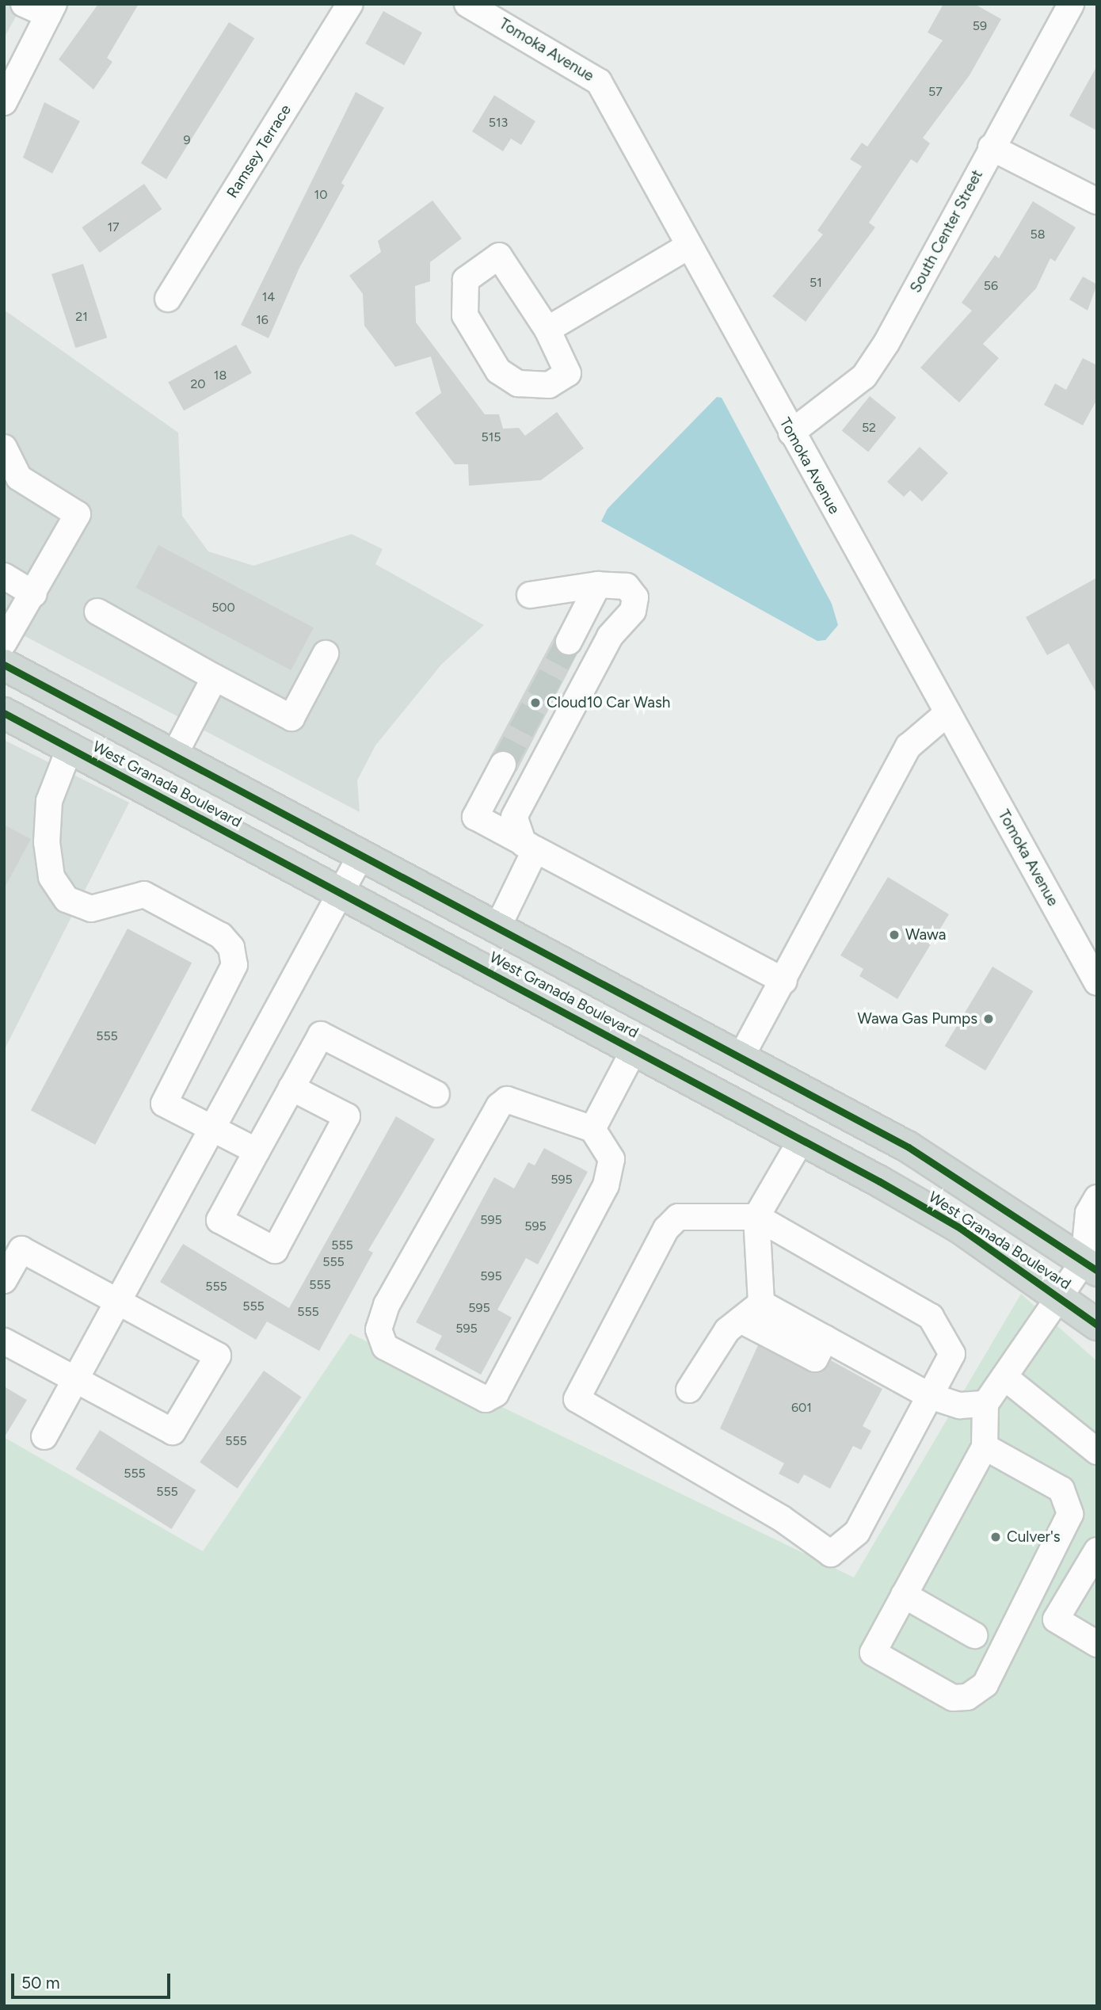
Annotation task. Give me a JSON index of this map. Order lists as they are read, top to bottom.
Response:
{
  "streets": {
    "main road": ["West Granada Boulevard"],
    "street": ["Tomoka Avenue", "Ramsey Terrace", "South Center Street"]
  },
  "crossings": [
    ["Tomoka Avenue", "South Center Street"]
  ],
  "places": [
    "Cloud10 Car Wash",
    "Wawa",
    "Wawa Gas Pumps",
    "Culver's"
  ],
  "house_numbers": [
    "59",
    "57",
    "513",
    "9",
    "10",
    "17",
    "58",
    "51",
    "56",
    "14",
    "21",
    "16",
    "18",
    "20",
    "52",
    "515",
    "500",
    "555",
    "595",
    "595",
    "595",
    "555",
    "555",
    "595",
    "555",
    "555",
    "555",
    "595",
    "555",
    "595",
    "601",
    "555",
    "555",
    "555"
  ],
  "scale_bar": "50 m"
}
